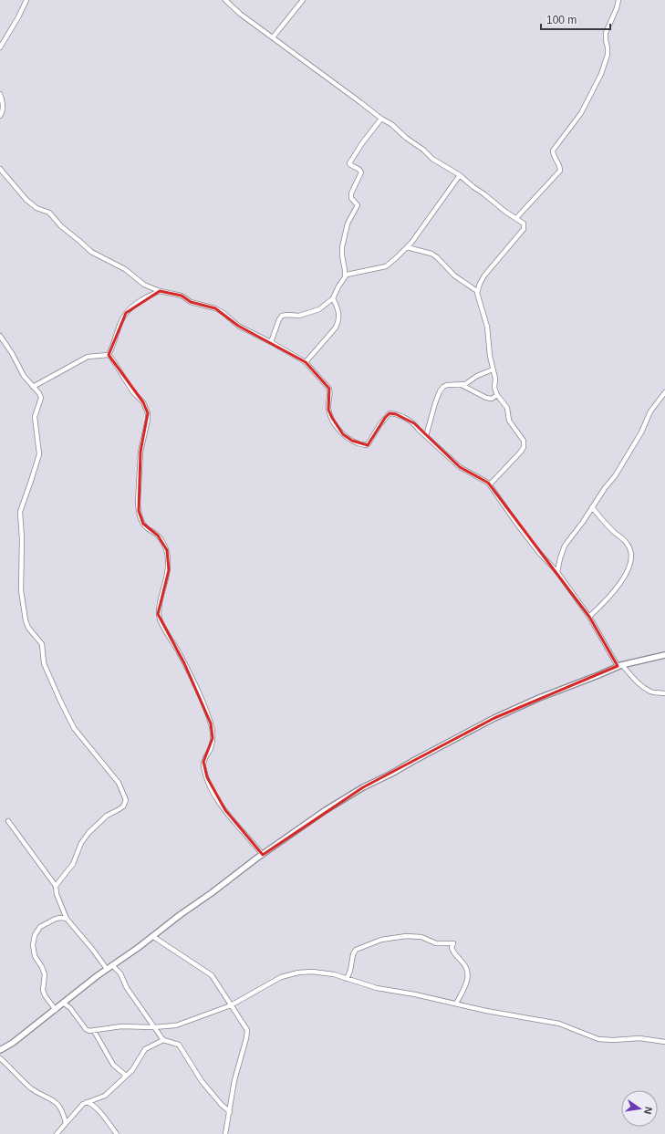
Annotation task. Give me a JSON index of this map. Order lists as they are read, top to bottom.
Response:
{
  "scale_bar": "100 m",
  "north": "right"
}
